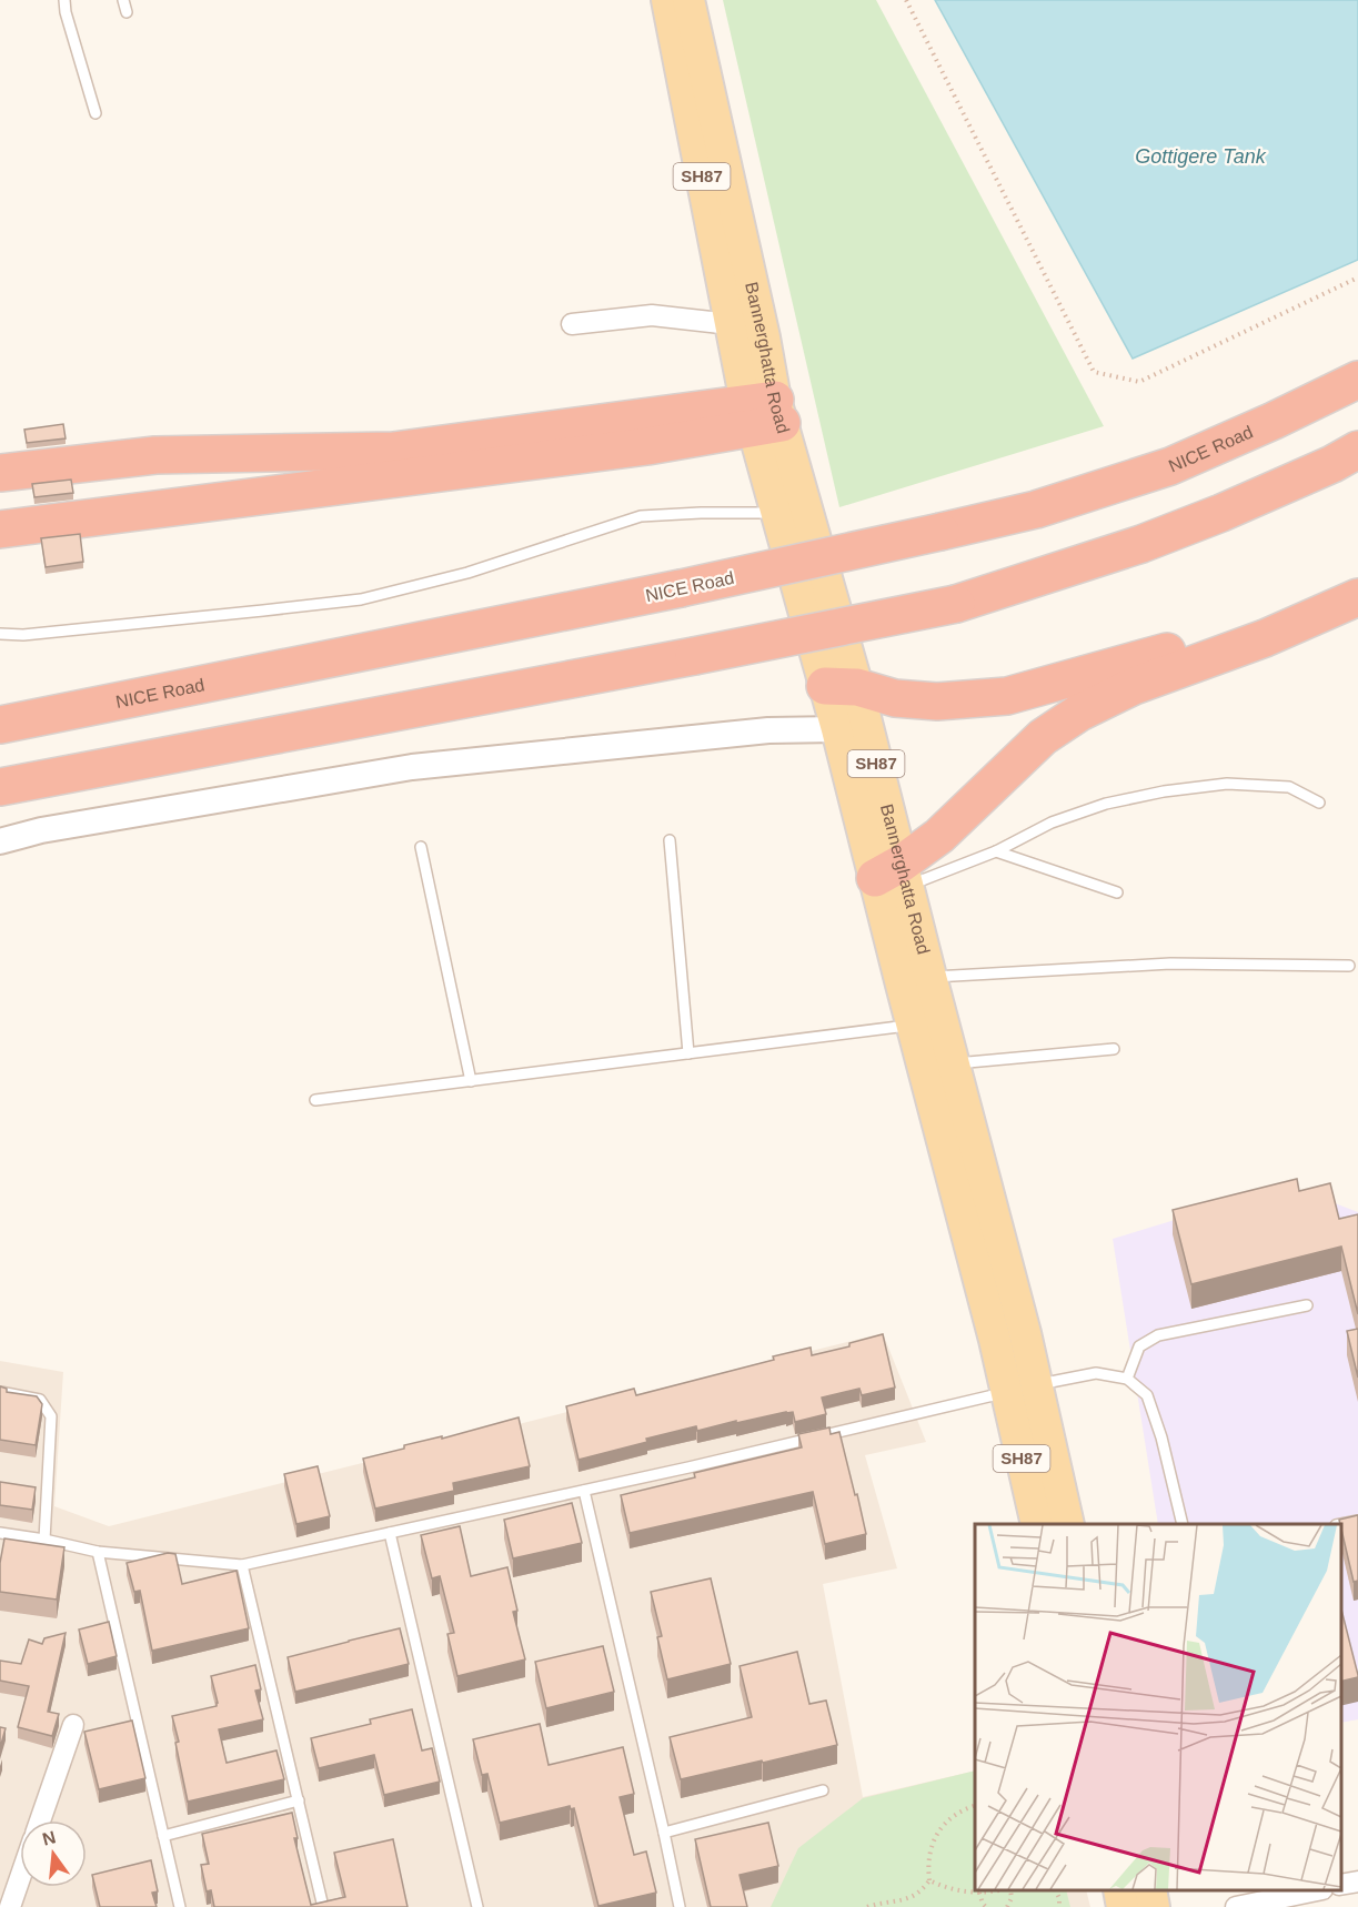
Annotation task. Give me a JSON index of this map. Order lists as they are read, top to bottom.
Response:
{
  "streets": {
    "highway": ["NICE Road"],
    "main road": ["SH87", "Bannerghatta Road"]
  },
  "water": ["Gottigere Tank"],
  "north": "top"
}
